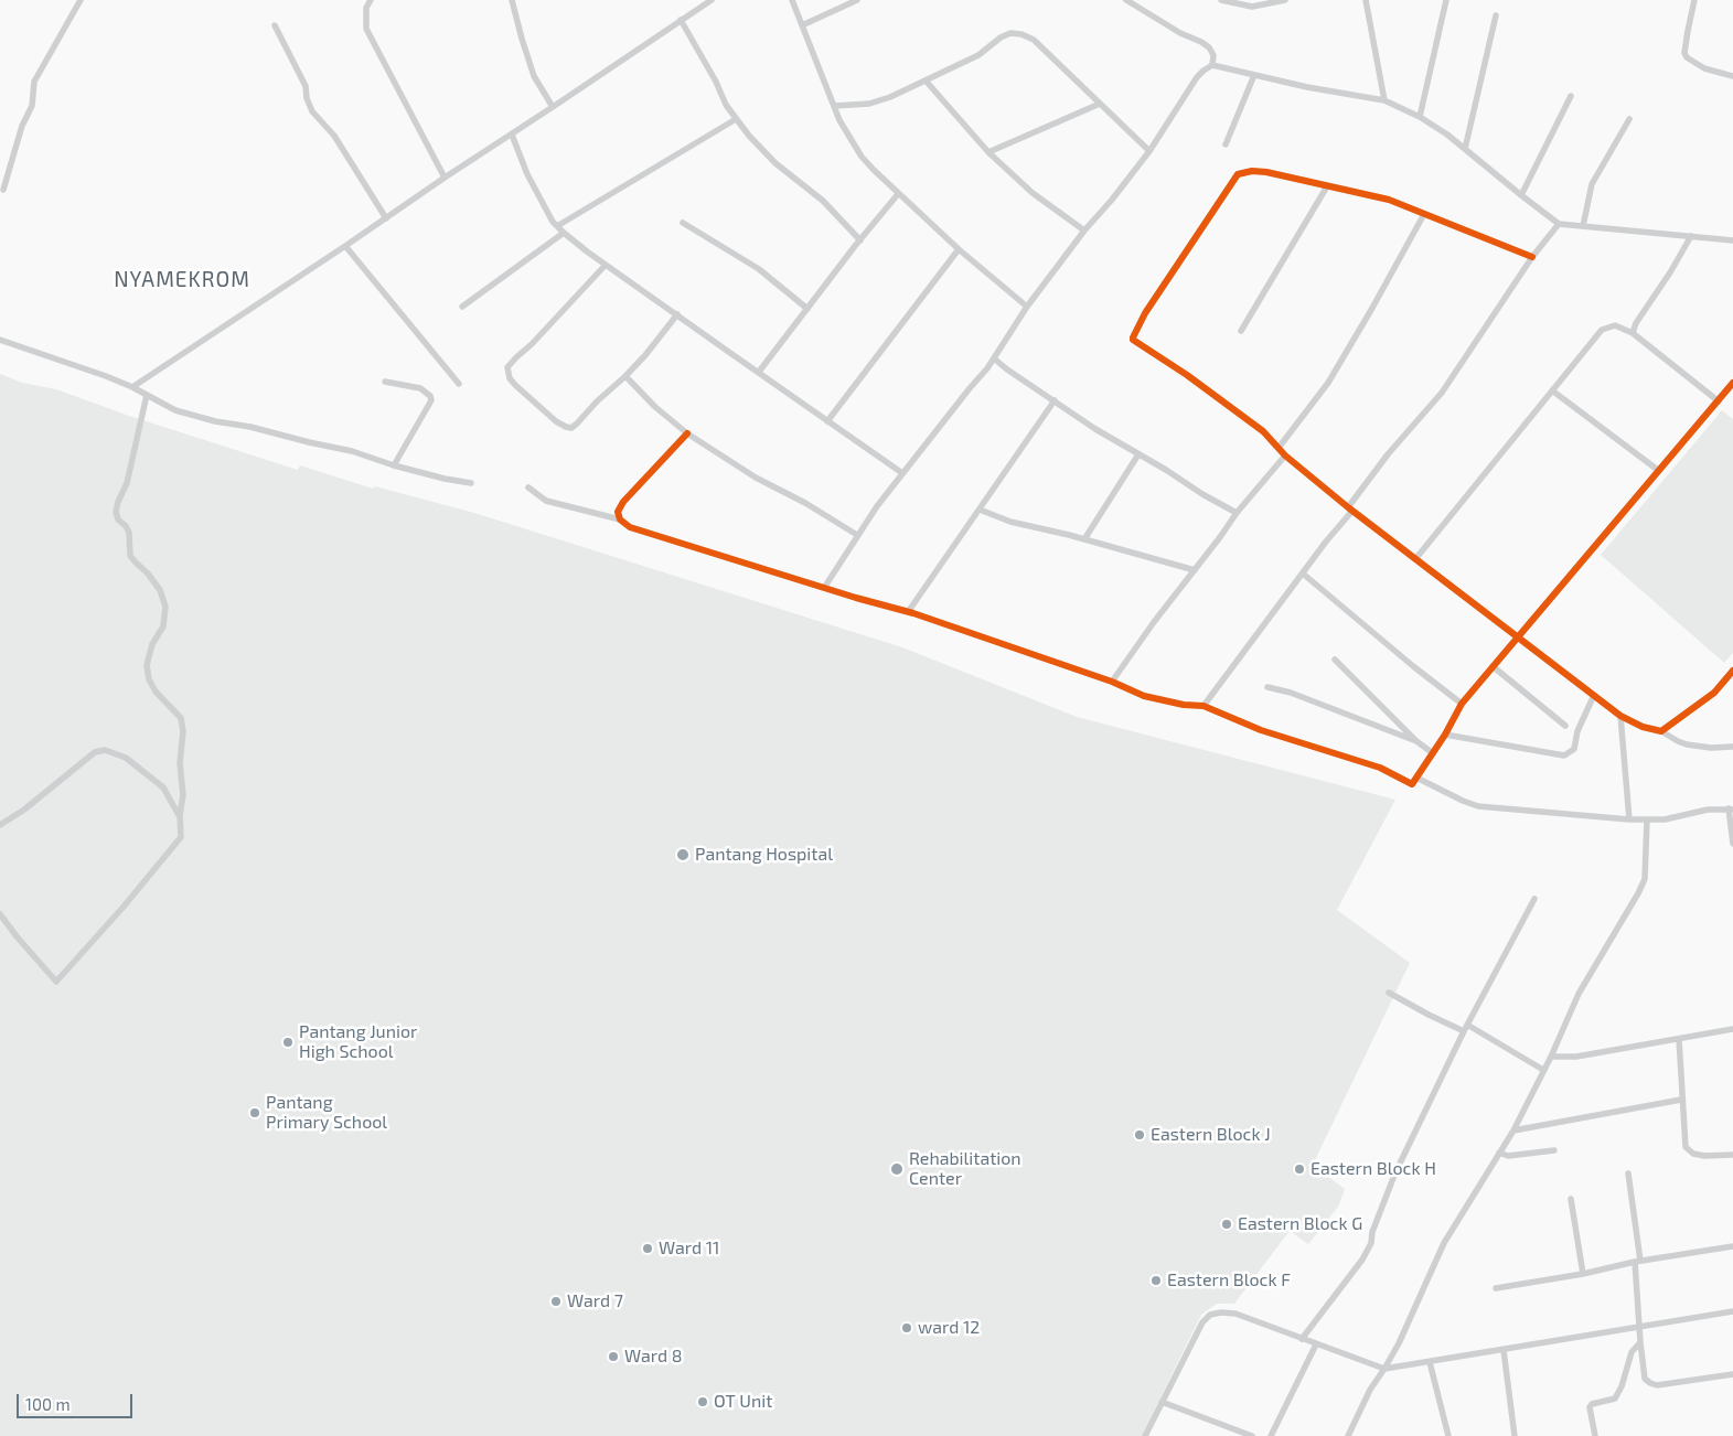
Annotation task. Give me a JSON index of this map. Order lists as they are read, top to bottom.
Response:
{
  "districts": ["NYAMEKROM"],
  "places": [
    "Pantang Hospital",
    "Pantang Junior High School",
    "Pantang Primary School",
    "Eastern Block J",
    "Rehabilitation Center",
    "Eastern Block H",
    "Eastern Block G",
    "Ward 11",
    "Eastern Block F",
    "Ward 7",
    "ward 12",
    "Ward 8",
    "OT Unit"
  ],
  "scale_bar": "100 m"
}
